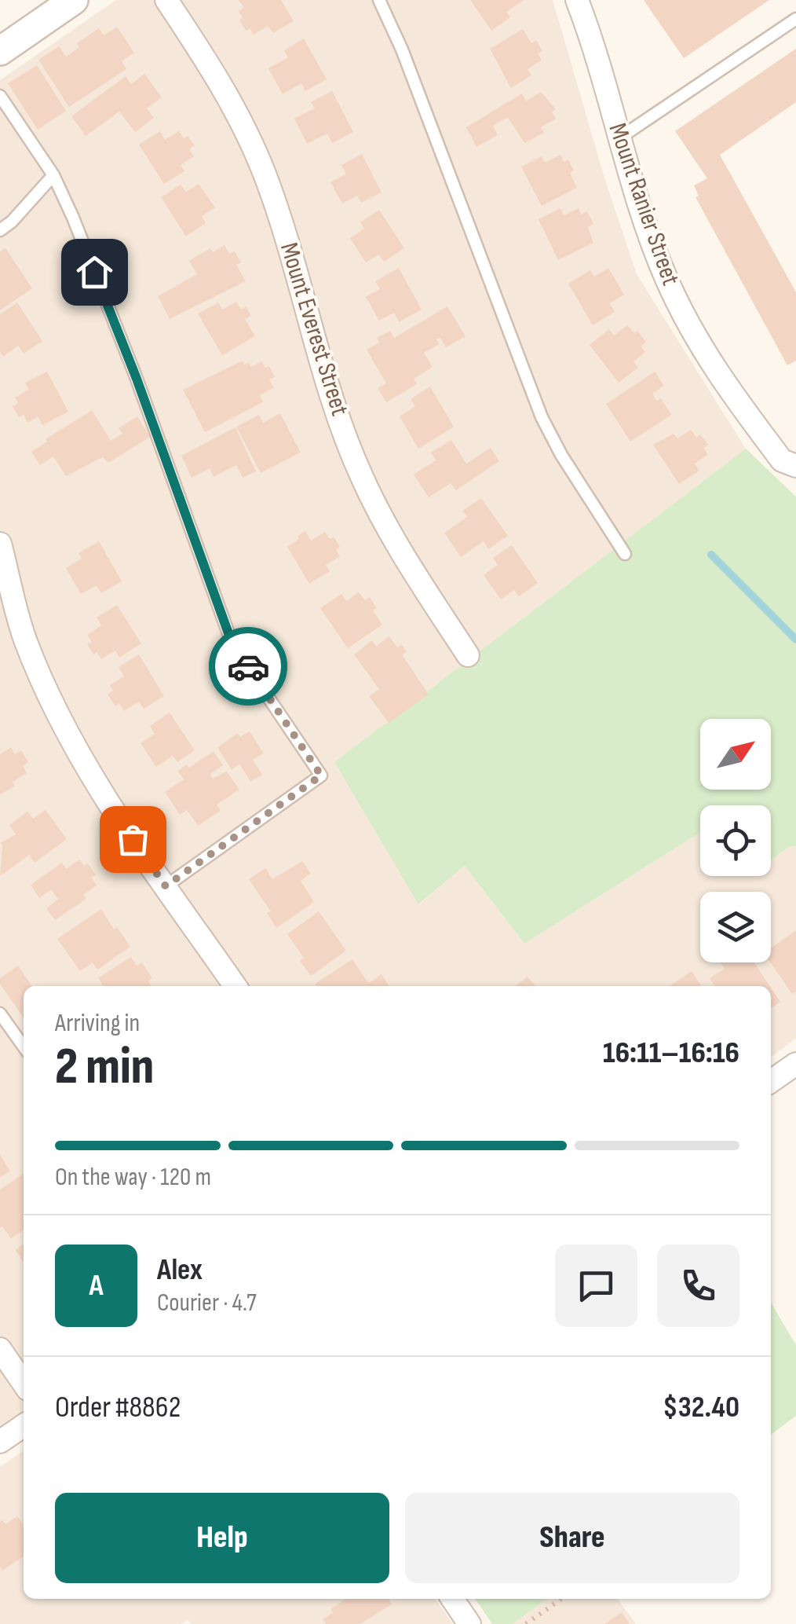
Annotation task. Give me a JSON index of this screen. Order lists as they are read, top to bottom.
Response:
{
  "streets": {
    "street": ["Mount Ranier Street", "Mount Everest Street"]
  },
  "north": "top right",
  "page": {
    "heading": ["2 min", "Arriving in", "16:11–16:16"],
    "panel": [
      "Alex",
      "Courier · 4.7",
      "Order #8862",
      "$32.40"
    ],
    "bar": "On the way · 120 m",
    "round": "A",
    "buttons": ["Help", "Share"]
  }
}
